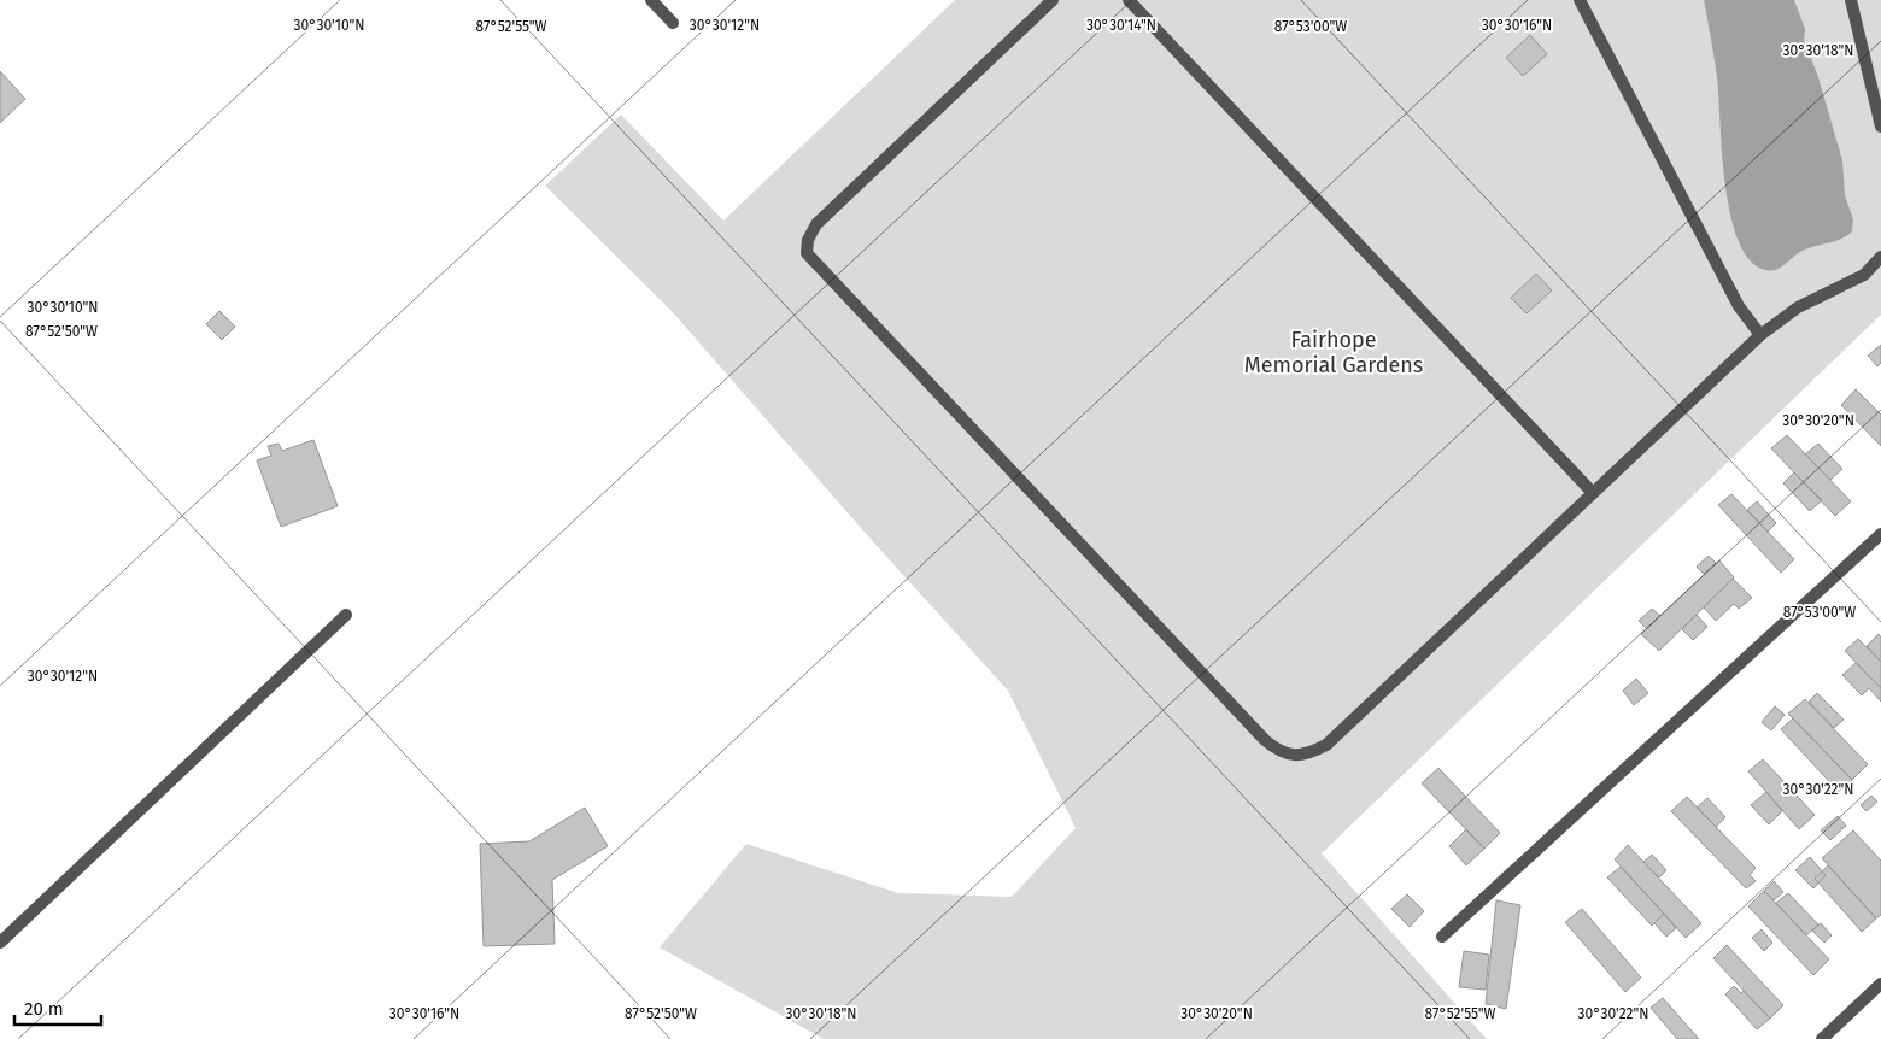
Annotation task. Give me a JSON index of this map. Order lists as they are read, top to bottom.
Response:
{
  "parks": ["Fairhope Memorial Gardens"],
  "scale_bar": "20 m",
  "coordinates": [
    "30°30'10\"N",
    "30°30'12\"N",
    "30°30'14\"N",
    "30°30'16\"N",
    "87°52'55\"W",
    "87°53'00\"W",
    "30°30'18\"N",
    "87°52'50\"W",
    "30°30'20\"N",
    "30°30'22\"N"
  ]
}
